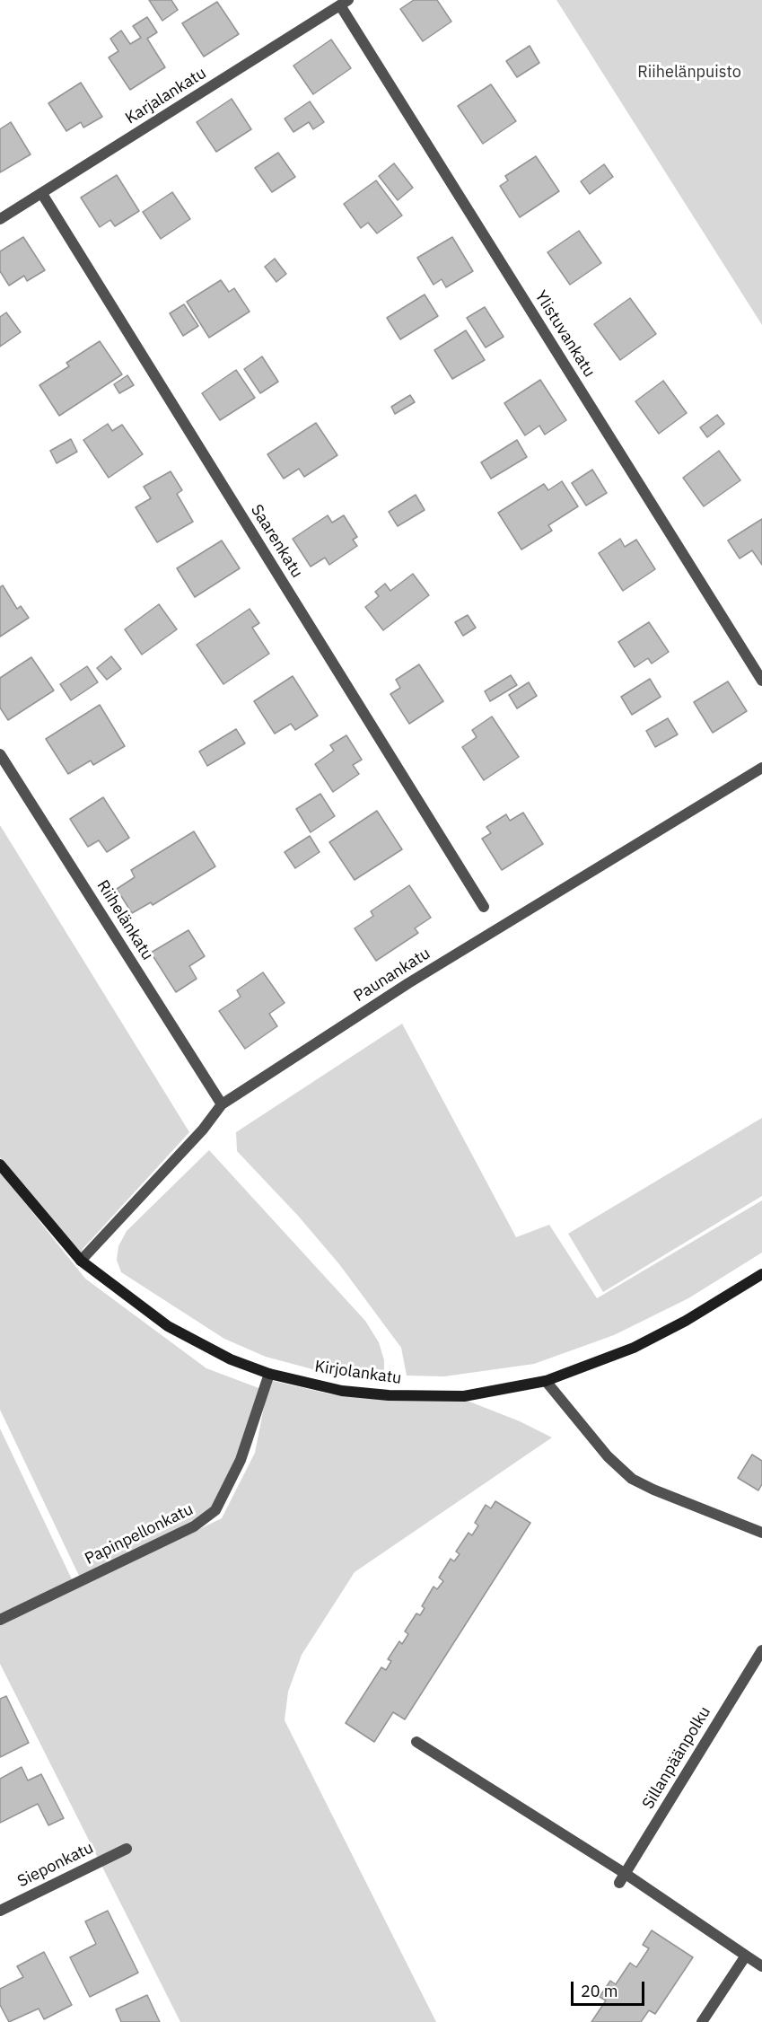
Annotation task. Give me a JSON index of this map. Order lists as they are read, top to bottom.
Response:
{
  "streets": {
    "main road": ["Kirjolankatu"],
    "street": [
      "Karjalankatu",
      "Ylistuvankatu",
      "Saarenkatu",
      "Riihelänkatu",
      "Paunankatu",
      "Papinpellonkatu",
      "Sillanpäänpolku",
      "Sieponkatu"
    ]
  },
  "crossings": [
    ["Karjalankatu", "Ylistuvankatu"],
    ["Karjalankatu", "Saarenkatu"],
    ["Riihelänkatu", "Paunankatu"],
    ["Paunankatu", "Kirjolankatu"],
    ["Kirjolankatu", "Papinpellonkatu"]
  ],
  "parks": ["Riihelänpuisto"],
  "scale_bar": "20 m"
}
